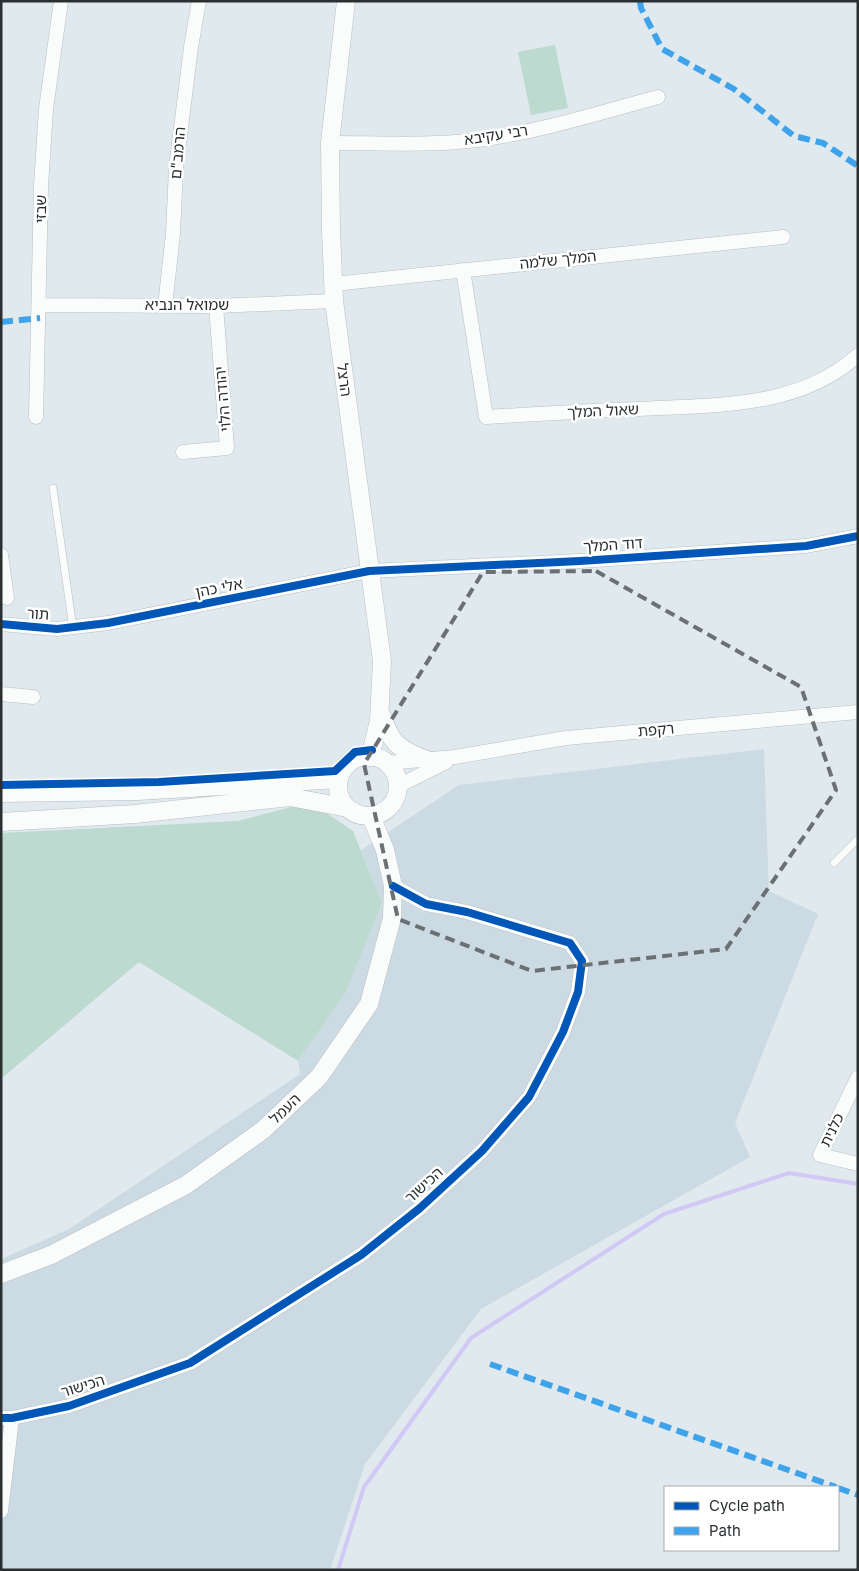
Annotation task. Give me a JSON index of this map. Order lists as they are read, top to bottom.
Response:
{
  "streets": {
    "street": [
      "רבי עקיבא",
      "הרמב\"ם",
      "שבזי",
      "המלך שלמה",
      "שמואל הנביא",
      "הרצל",
      "יהודה הלוי",
      "שאול המלך",
      "דוד המלך",
      "אלי כהן",
      "תור",
      "רקפת",
      "העמל",
      "כלנית",
      "הכישור"
    ]
  },
  "crossings": [
    ["רבי עקיבא", "הרצל"],
    ["הרמב\"ם", "שמואל הנביא"],
    ["שבזי", "שמואל הנביא"],
    ["המלך שלמה", "שמואל הנביא"],
    ["המלך שלמה", "הרצל"],
    ["המלך שלמה", "שאול המלך"],
    ["שמואל הנביא", "הרצל"],
    ["שמואל הנביא", "יהודה הלוי"],
    ["הרצל", "דוד המלך"],
    ["הרצל", "אלי כהן"],
    ["הרצל", "רקפת"],
    ["הרצל", "העמל"],
    ["דוד המלך", "אלי כהן"],
    ["אלי כהן", "תור"],
    ["רקפת", "העמל"],
    ["העמל", "הכישור"]
  ],
  "legend": ["Cycle path", "Path"]
}
